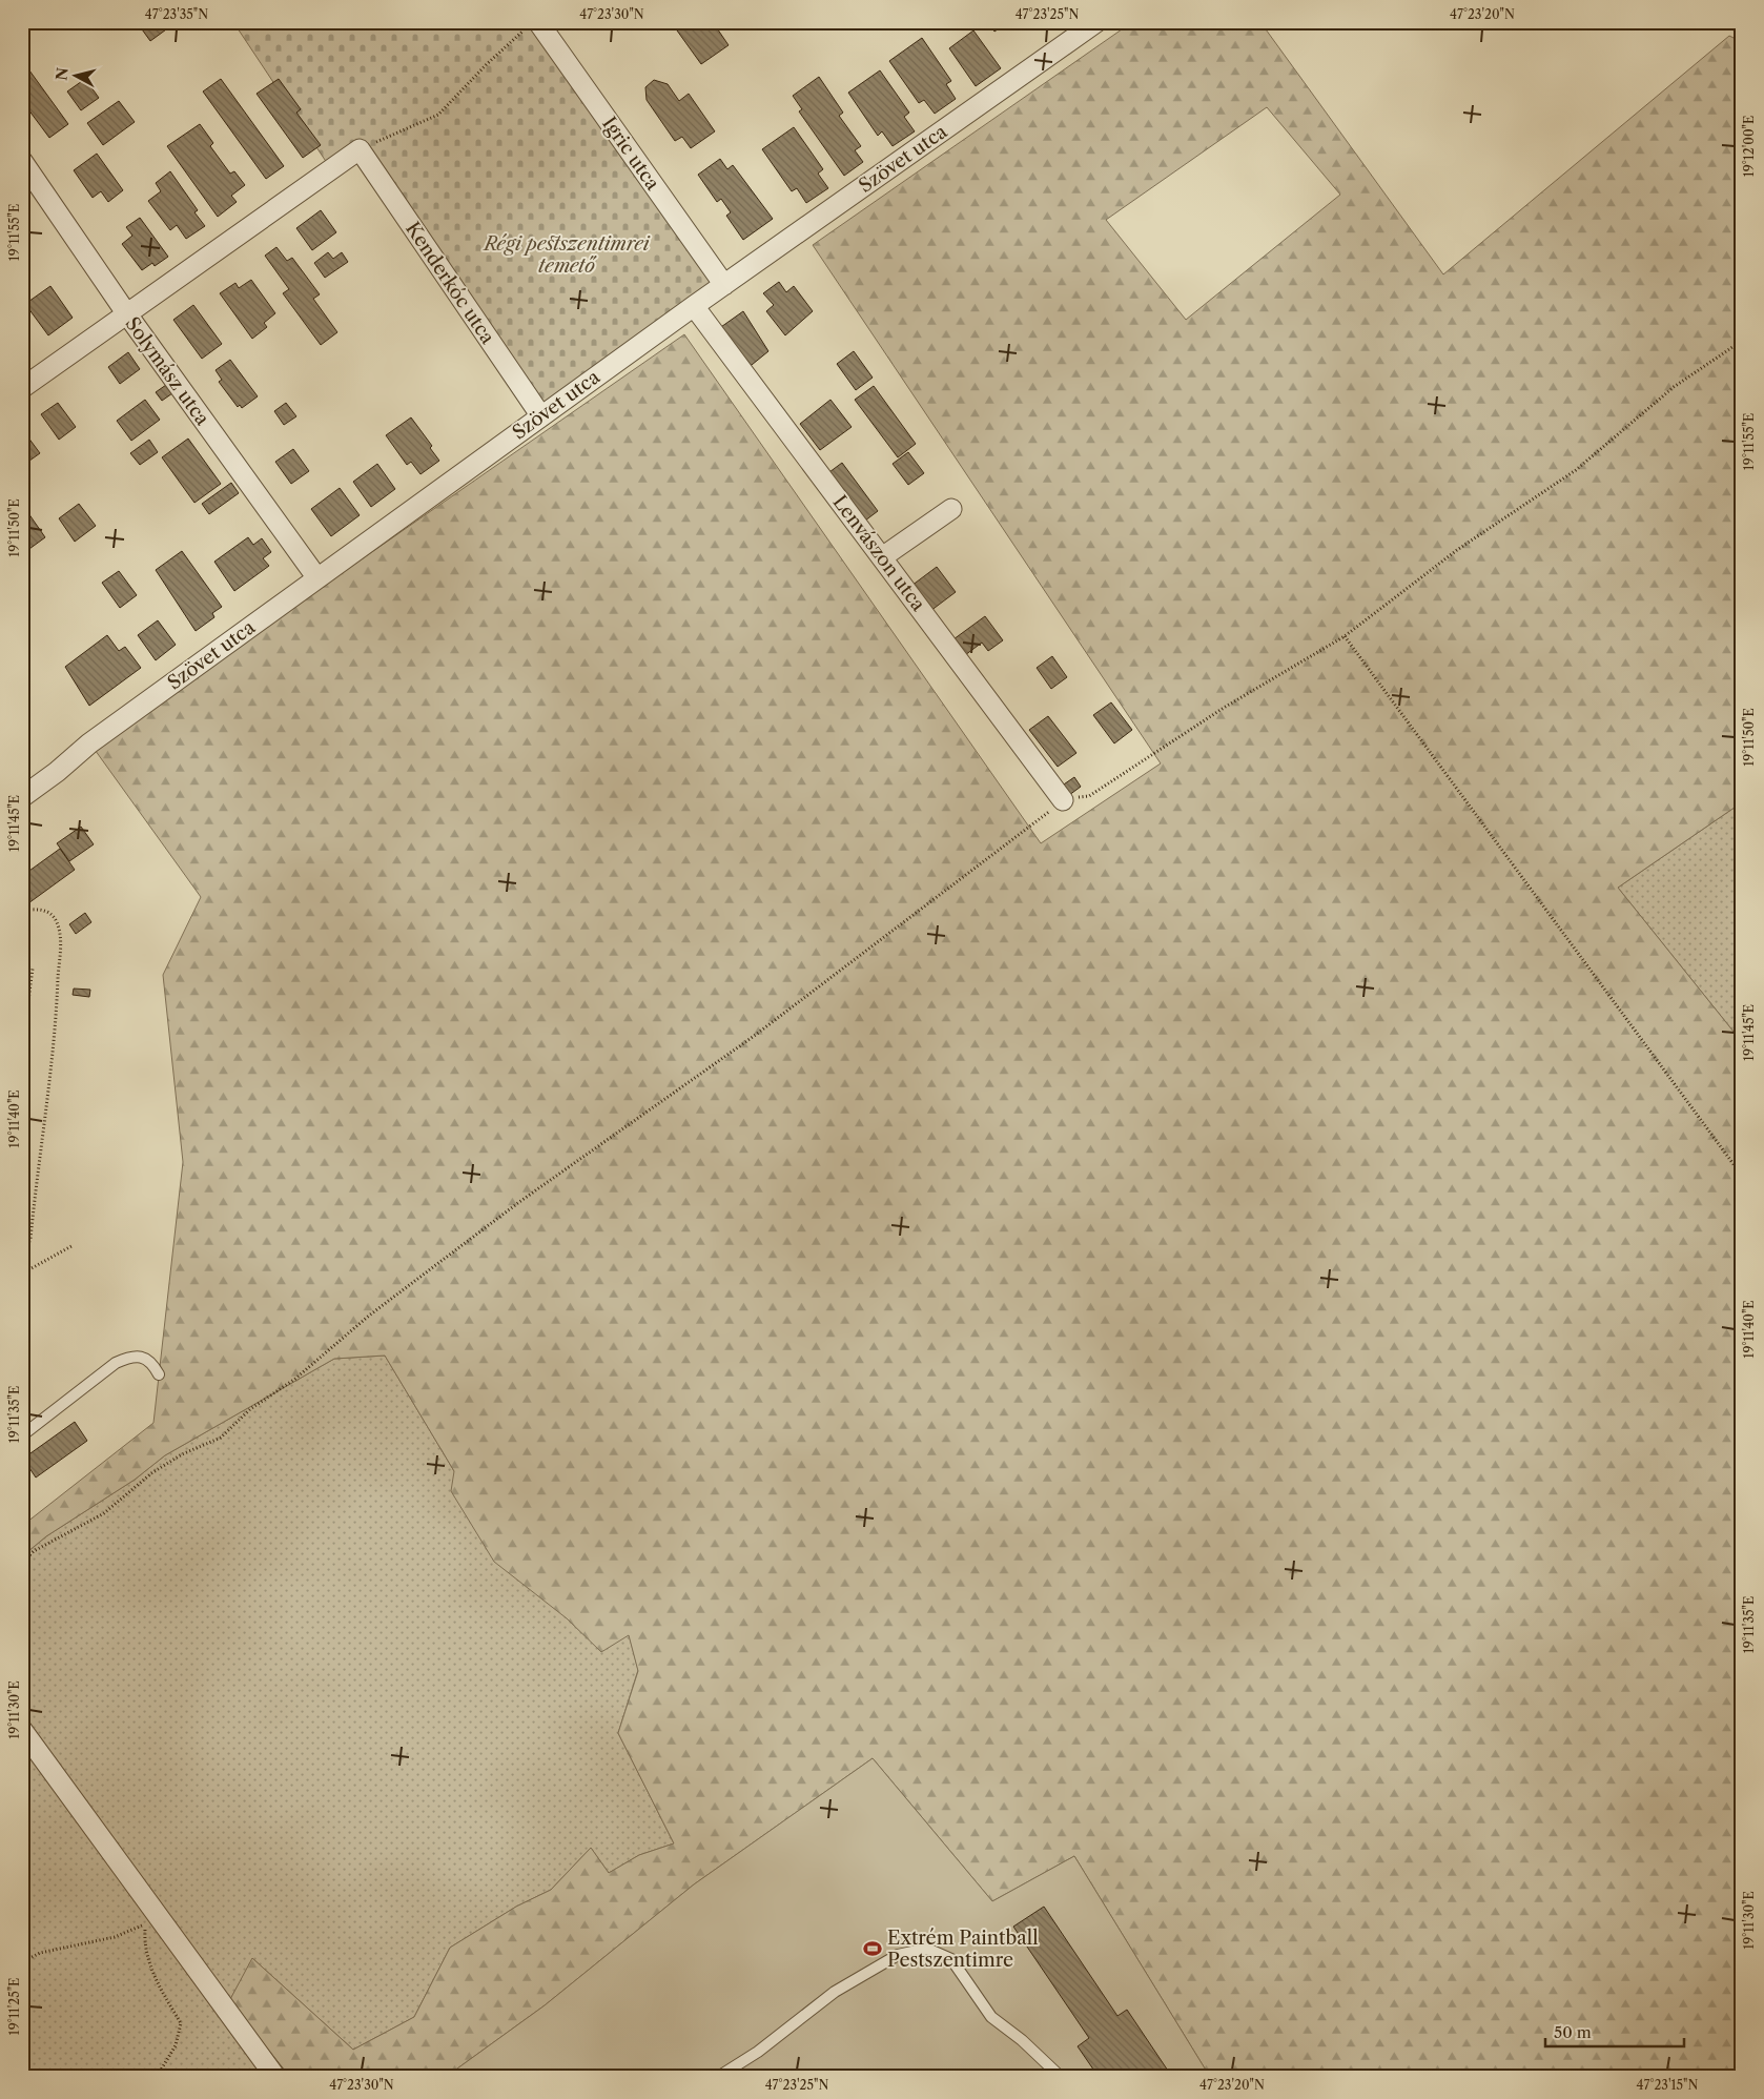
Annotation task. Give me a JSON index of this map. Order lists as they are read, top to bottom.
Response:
{
  "streets": {
    "street": [
      "Igric utca",
      "Szövet utca",
      "Kenderkóc utca",
      "Solymász utca",
      "Lenvászon utca"
    ]
  },
  "crossings": [
    ["Igric utca", "Szövet utca"],
    ["Szövet utca", "Kenderkóc utca"],
    ["Szövet utca", "Solymász utca"],
    ["Szövet utca", "Lenvászon utca"]
  ],
  "parks": ["Régi pestszentimrei temető"],
  "places": {
    "sports": ["Extrém Paintball Pestszentimre"]
  },
  "scale_bar": "50 m",
  "north": "left",
  "coordinates": [
    "47°23'35\"N",
    "47°23'30\"N",
    "47°23'25\"N",
    "47°23'20\"N",
    "19°12'00\"E",
    "19°11'55\"E",
    "19°11'50\"E",
    "19°11'45\"E",
    "19°11'40\"E",
    "19°11'35\"E",
    "19°11'30\"E",
    "19°11'25\"E",
    "47°23'15\"N"
  ]
}
